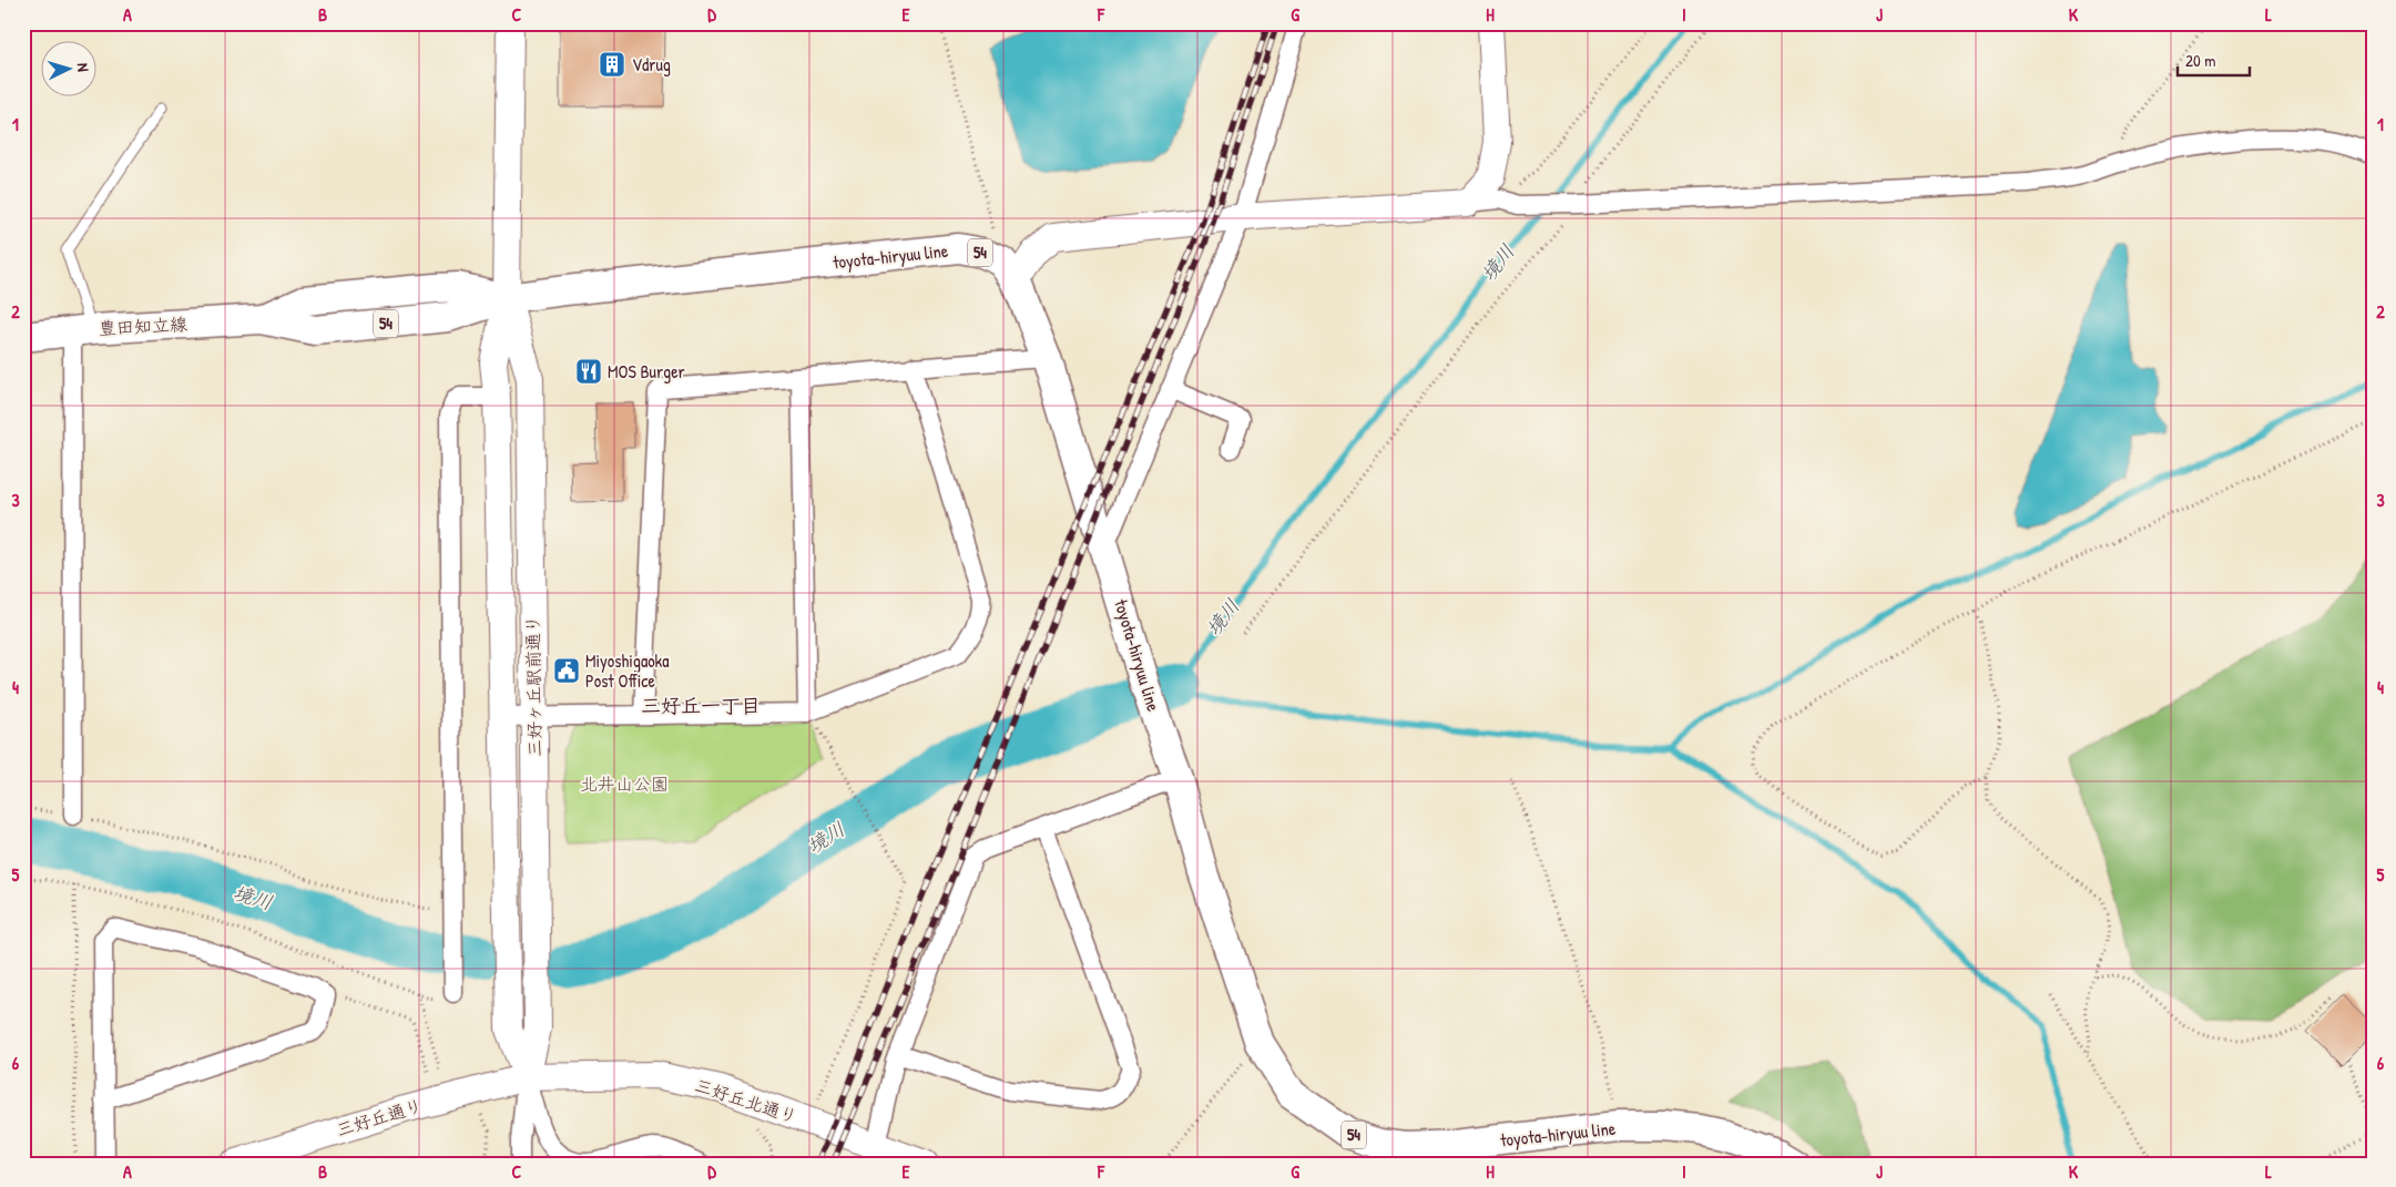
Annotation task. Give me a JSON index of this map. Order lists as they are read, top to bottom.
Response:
{
  "streets": {
    "main road": ["54", "toyota-hiryuu line", "豊田知立線"],
    "street": ["三好ヶ丘駅前通り", "三好丘北通り", "三好丘通り"]
  },
  "crossings": [
    ["toyota-hiryuu line", "豊田知立線"],
    ["toyota-hiryuu line", "三好ヶ丘駅前通り"],
    ["豊田知立線", "三好ヶ丘駅前通り"],
    ["三好ヶ丘駅前通り", "三好丘北通り"],
    ["三好ヶ丘駅前通り", "三好丘通り"],
    ["三好丘北通り", "三好丘通り"]
  ],
  "districts": ["三好丘一丁目"],
  "water": ["境川"],
  "parks": ["北井山公園"],
  "places": {
    "building": ["Vdrug"],
    "restaurant": ["MOS Burger"],
    "public building": ["Miyoshigaoka Post Office"]
  },
  "scale_bar": "20 m",
  "north": "right",
  "grid": {
    "columns": [
      "A",
      "B",
      "C",
      "D",
      "E",
      "F",
      "G",
      "H",
      "I",
      "J",
      "K",
      "L"
    ],
    "rows": [
      "1",
      "2",
      "3",
      "4",
      "5",
      "6"
    ]
  }
}
